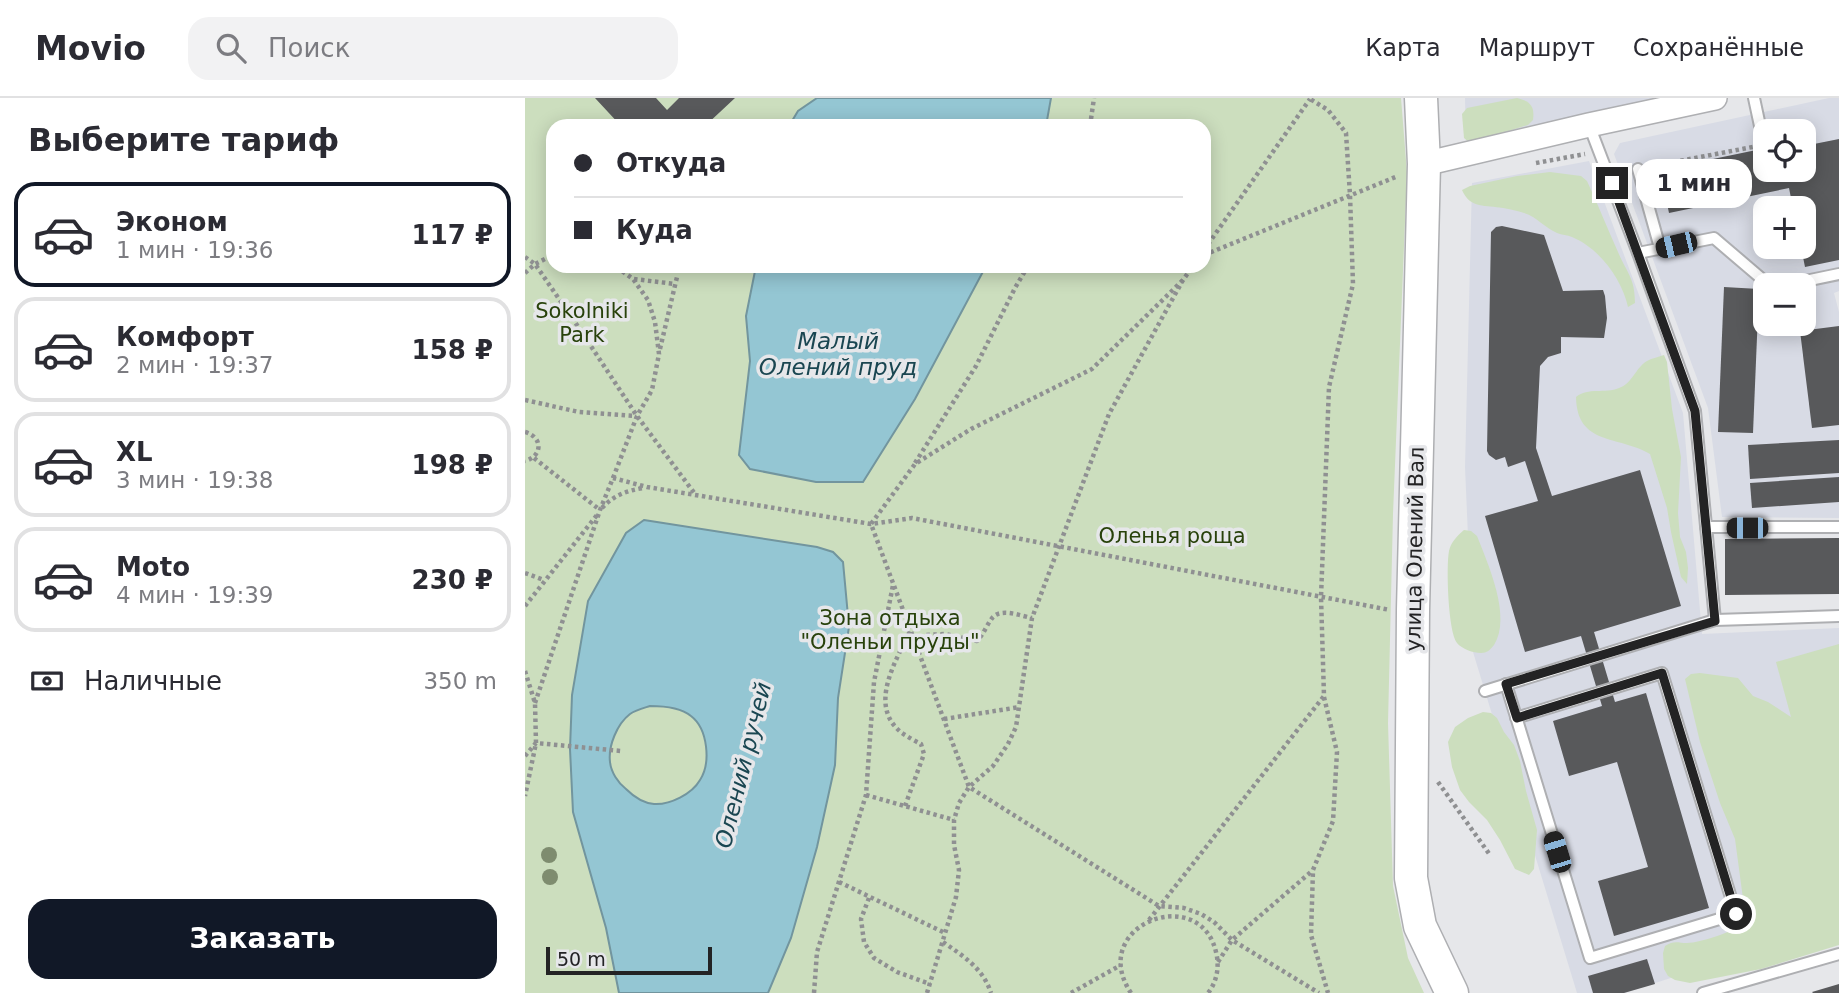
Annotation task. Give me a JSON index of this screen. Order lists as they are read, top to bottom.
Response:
{
  "streets": {
    "main road": ["улица Олений Вал"]
  },
  "water": ["Малый Олений пруд", "Олений ручей"],
  "parks": ["Sokolniki Park", "Оленья роща", "Зона отдыха \"Оленьи пруды\""],
  "scale_bar": "50 m",
  "page": {
    "header": "Movio",
    "search": "Поиск",
    "nav": ["Карта", "Маршрут", "Сохранённые"],
    "heading": "Выберите тариф",
    "map_buttons": ["+", "−"],
    "banner": ["Откуда", "Куда"],
    "bubble": "1 мин",
    "list": [
      {
        "name": "Эконом",
        "note": "1 мин · 19:36",
        "value": "117 ₽"
      },
      {
        "name": "Комфорт",
        "note": "2 мин · 19:37",
        "value": "158 ₽"
      },
      {
        "name": "XL",
        "note": "3 мин · 19:38",
        "value": "198 ₽"
      },
      {
        "name": "Moto",
        "note": "4 мин · 19:39",
        "value": "230 ₽"
      }
    ],
    "pay": ["Наличные", "350 m"],
    "buttons": "Заказать",
    "scale": "50 m"
  }
}
